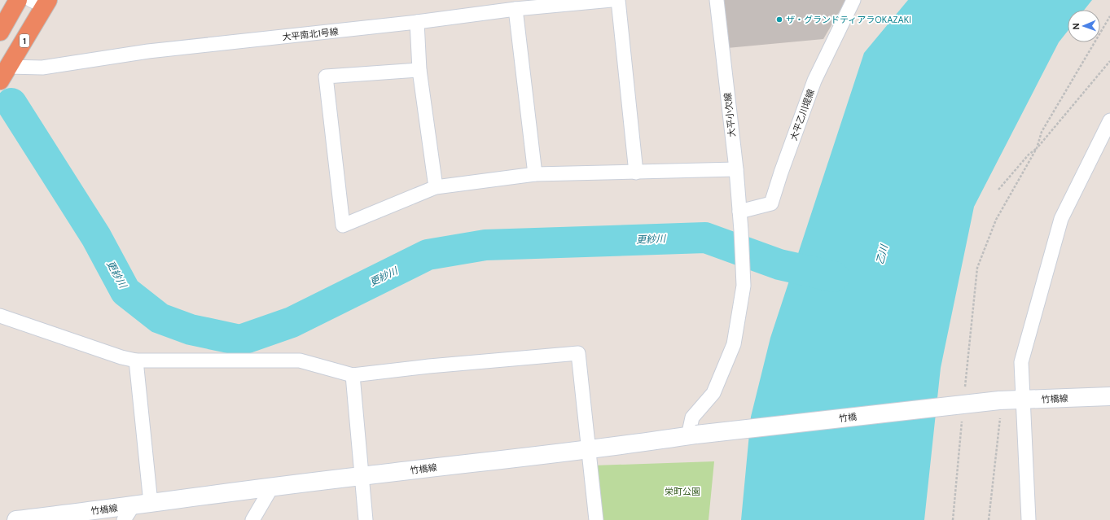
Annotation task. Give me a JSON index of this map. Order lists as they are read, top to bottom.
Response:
{
  "streets": {
    "highway": ["1"],
    "street": [
      "大平南北1号線",
      "大平小欠線",
      "大平乙川堤線",
      "竹橋線",
      "竹橋"
    ]
  },
  "crossings": [
    ["大平南北1号線", "1"],
    ["大平小欠線", "大平乙川堤線"],
    ["大平小欠線", "竹橋線"],
    ["大平小欠線", "竹橋"],
    ["竹橋線", "竹橋"]
  ],
  "water": ["更紗川", "乙川"],
  "parks": ["栄町公園"],
  "places": ["ザ・グランドティアラOKAZAKI"],
  "north": "left"
}
